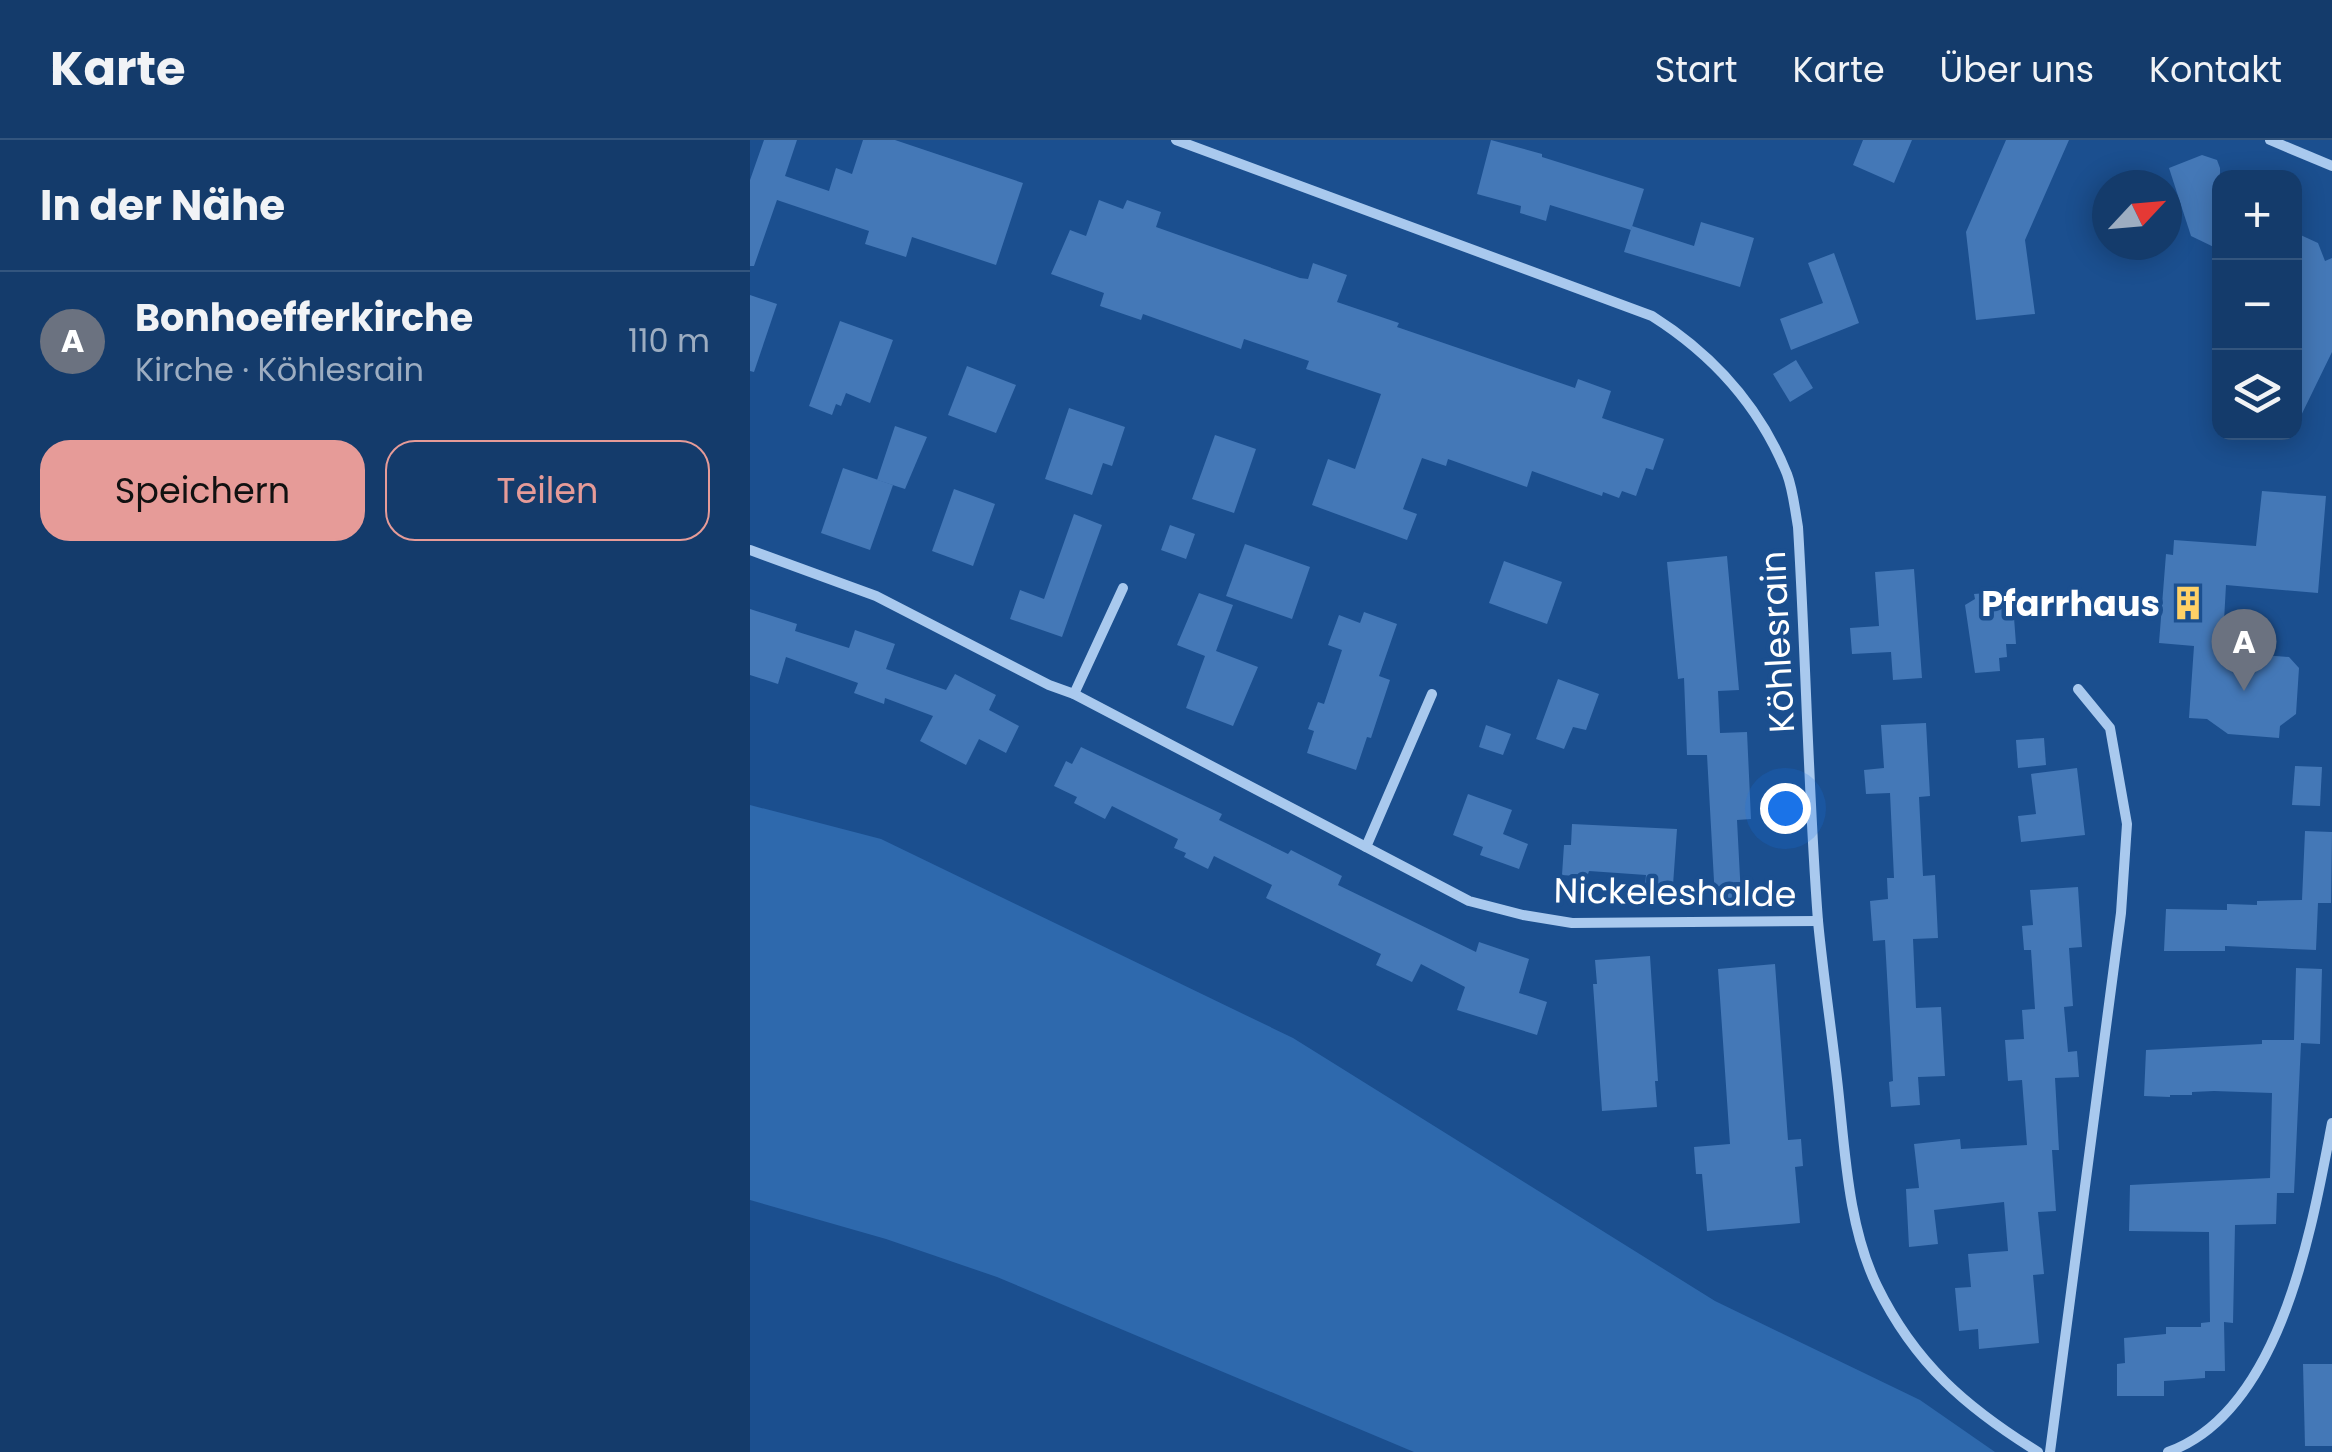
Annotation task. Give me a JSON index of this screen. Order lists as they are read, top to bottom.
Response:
{
  "streets": {
    "street": ["Köhlesrain", "Nickeleshalde"]
  },
  "crossings": [
    ["Köhlesrain", "Nickeleshalde"]
  ],
  "places": {
    "building": ["Pfarrhaus"]
  },
  "north": "top right",
  "page": {
    "header": "Karte",
    "nav": [
      "Start",
      "Karte",
      "Über uns",
      "Kontakt"
    ],
    "heading": "In der Nähe",
    "map_buttons": ["+", "−"],
    "list": [
      {
        "mark": "A",
        "name": "Bonhoefferkirche",
        "note": "Kirche · Köhlesrain",
        "value": "110 m"
      }
    ],
    "buttons": ["Speichern", "Teilen"],
    "pins": "A"
  }
}
